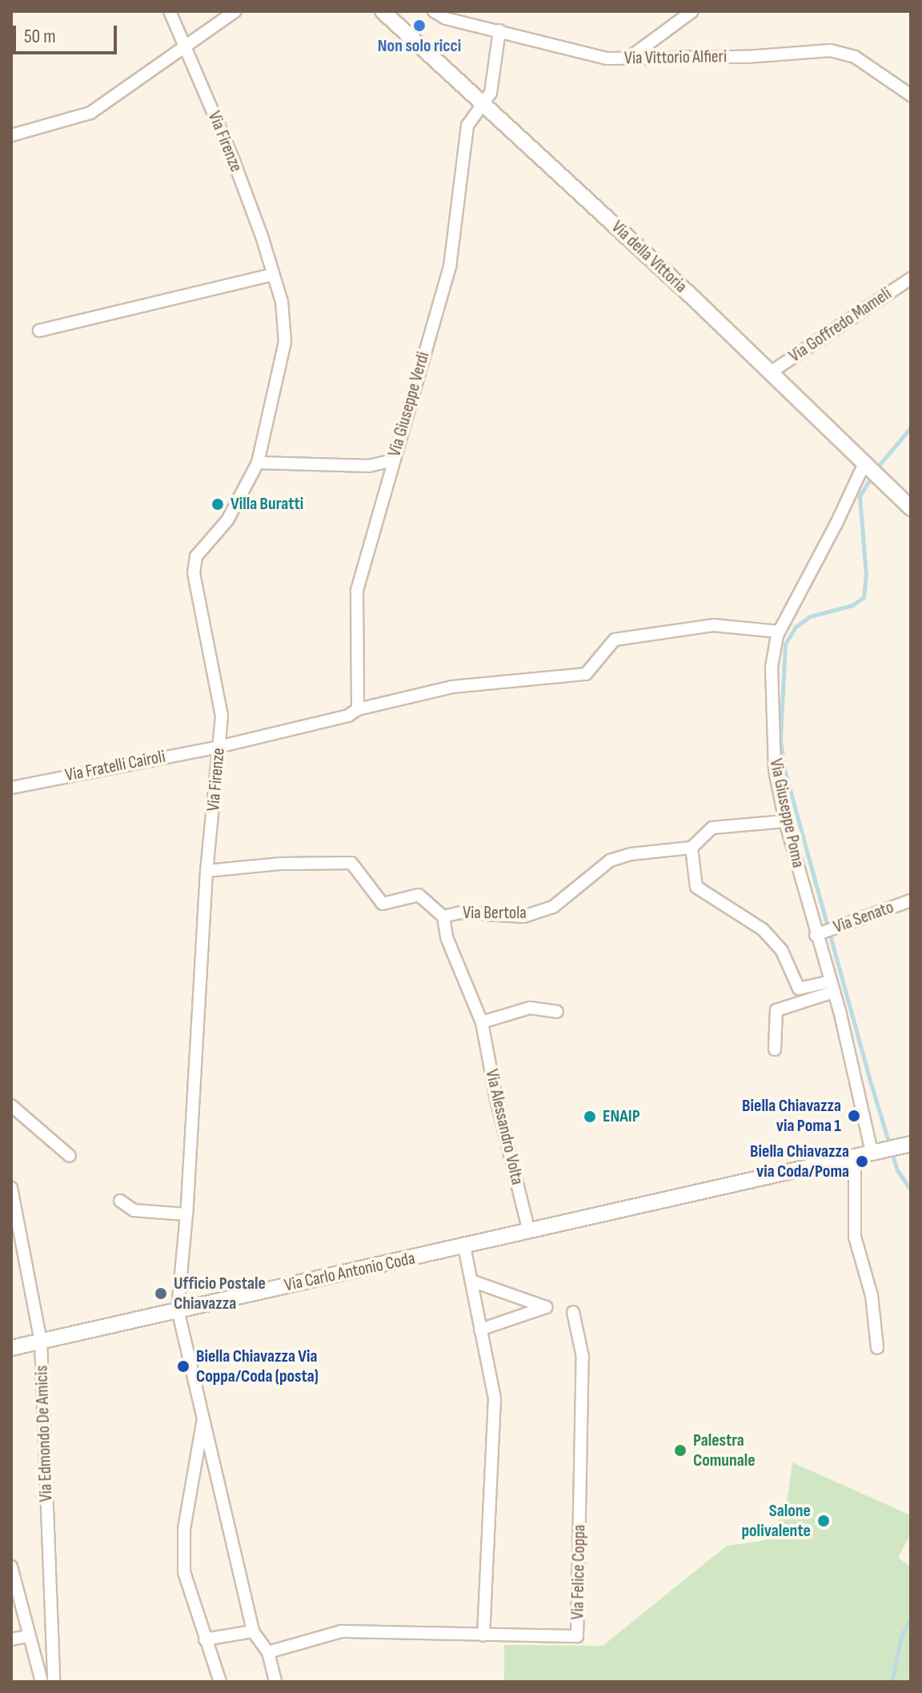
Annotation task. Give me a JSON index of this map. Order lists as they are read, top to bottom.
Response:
{
  "streets": {
    "street": [
      "Via Vittorio Alfieri",
      "Via Firenze",
      "Via della Vittoria",
      "Via Goffredo Mameli",
      "Via Giuseppe Verdi",
      "Via Fratelli Cairoli",
      "Via Giuseppe Poma",
      "Via Bertola",
      "Via Senato",
      "Via Alessandro Volta",
      "Via Carlo Antonio Coda",
      "Via Edmondo De Amicis",
      "Via Felice Coppa"
    ]
  },
  "crossings": [
    ["Via Vittorio Alfieri", "Via Giuseppe Verdi"],
    ["Via Firenze", "Via Fratelli Cairoli"],
    ["Via Firenze", "Via Bertola"],
    ["Via Firenze", "Via Carlo Antonio Coda"],
    ["Via della Vittoria", "Via Goffredo Mameli"],
    ["Via della Vittoria", "Via Giuseppe Verdi"],
    ["Via della Vittoria", "Via Giuseppe Poma"],
    ["Via Giuseppe Poma", "Via Senato"],
    ["Via Giuseppe Poma", "Via Carlo Antonio Coda"],
    ["Via Bertola", "Via Alessandro Volta"],
    ["Via Alessandro Volta", "Via Carlo Antonio Coda"],
    ["Via Carlo Antonio Coda", "Via Edmondo De Amicis"]
  ],
  "places": [
    "Non solo ricci",
    "Villa Buratti",
    "Biella Chiavazza via Poma 1",
    "ENAIP",
    "Biella Chiavazza via Coda/Poma",
    "Ufficio Postale Chiavazza",
    "Biella Chiavazza Via Coppa/Coda (posta)",
    "Palestra Comunale",
    "Salone polivalente"
  ],
  "scale_bar": "50 m"
}
